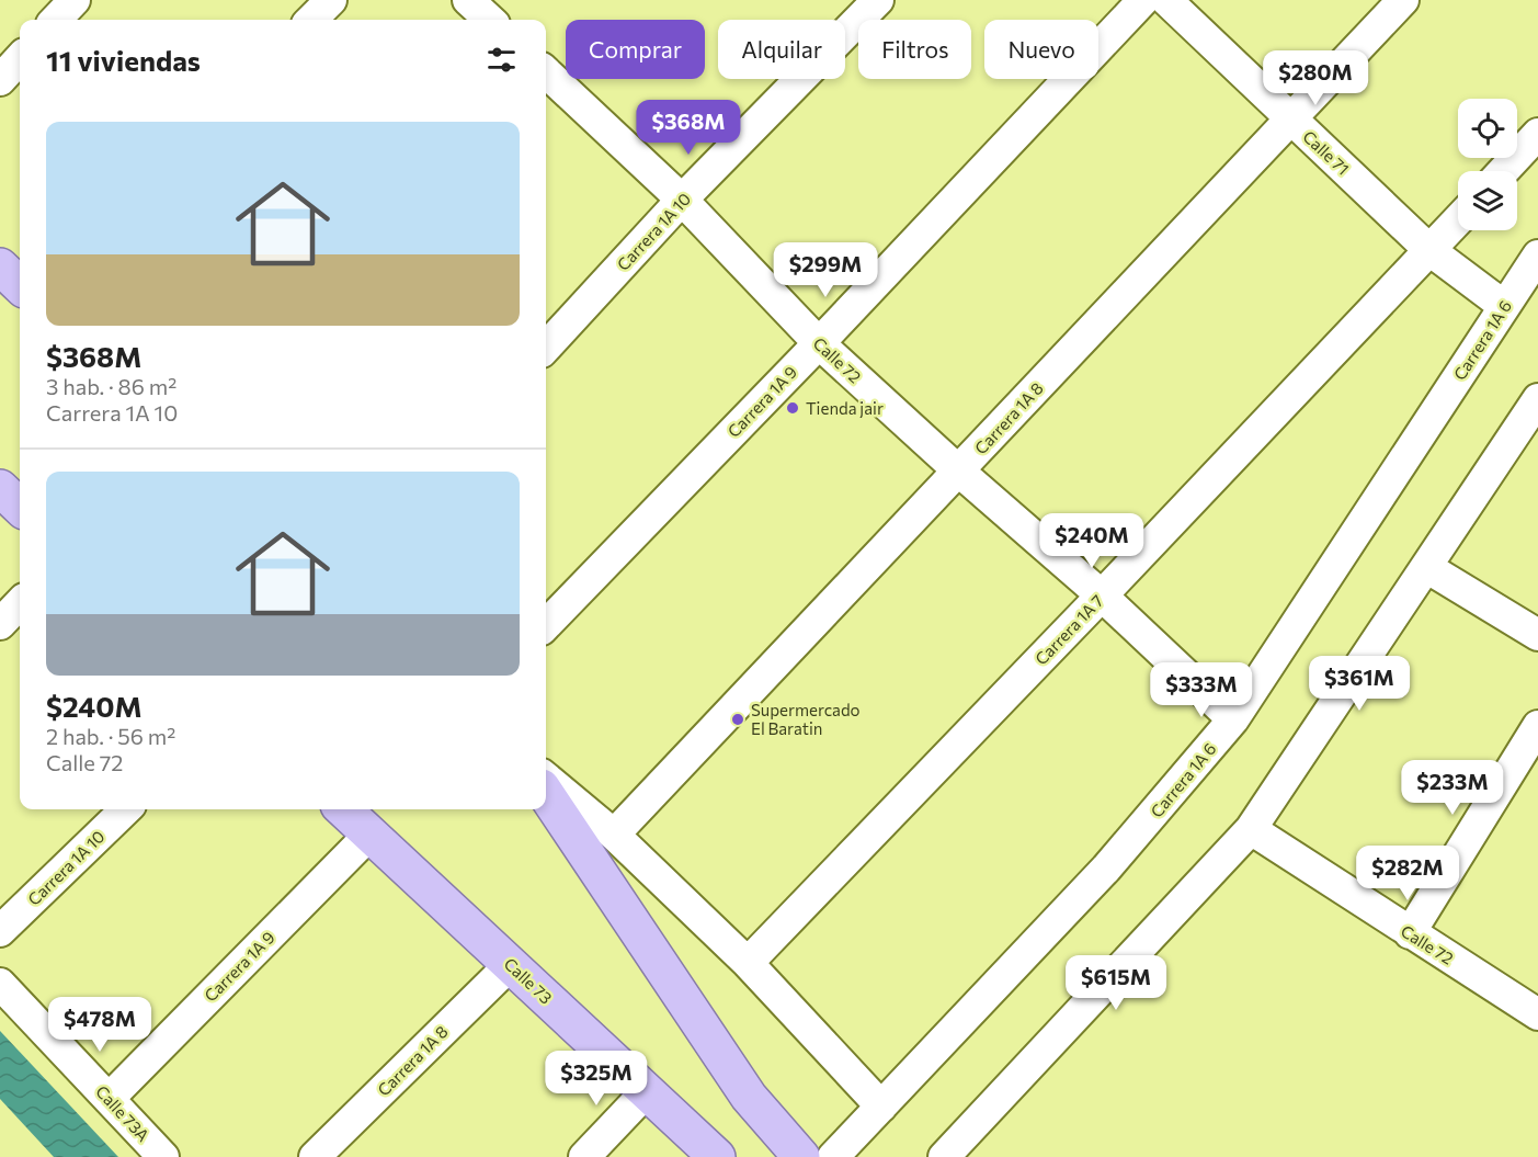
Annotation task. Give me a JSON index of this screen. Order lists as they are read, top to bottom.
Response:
{
  "streets": {
    "main road": ["Calle 73"],
    "street": [
      "Calle 71",
      "Carrera 1A 10",
      "Carrera 1A 6",
      "Calle 72",
      "Carrera 1A 9",
      "Carrera 1A 8",
      "Carrera 1A 7",
      "Calle 73A"
    ]
  },
  "crossings": [
    ["Calle 71", "Carrera 1A 6"],
    ["Calle 71", "Carrera 1A 8"],
    ["Calle 71", "Carrera 1A 7"],
    ["Carrera 1A 10", "Calle 72"],
    ["Carrera 1A 6", "Calle 72"],
    ["Calle 72", "Carrera 1A 9"],
    ["Calle 72", "Carrera 1A 8"],
    ["Calle 72", "Carrera 1A 7"],
    ["Carrera 1A 9", "Calle 73"],
    ["Carrera 1A 9", "Calle 73A"],
    ["Carrera 1A 8", "Calle 73"]
  ],
  "places": ["Tienda jair", "Supermercado El Baratin"],
  "page": {
    "chip": [
      "Comprar",
      "Alquilar",
      "Filtros",
      "Nuevo"
    ],
    "heading": "11 viviendas",
    "price": [
      "$280M",
      "$368M",
      "$299M",
      "$240M",
      "$361M",
      "$333M",
      "$233M",
      "$282M",
      "$615M",
      "$478M",
      "$325M"
    ],
    "list": [
      {
        "name": "$368M",
        "note": "3 hab. · 86 m² · Carrera 1A 10"
      },
      {
        "name": "$240M",
        "note": "2 hab. · 56 m² · Calle 72"
      }
    ]
  }
}
